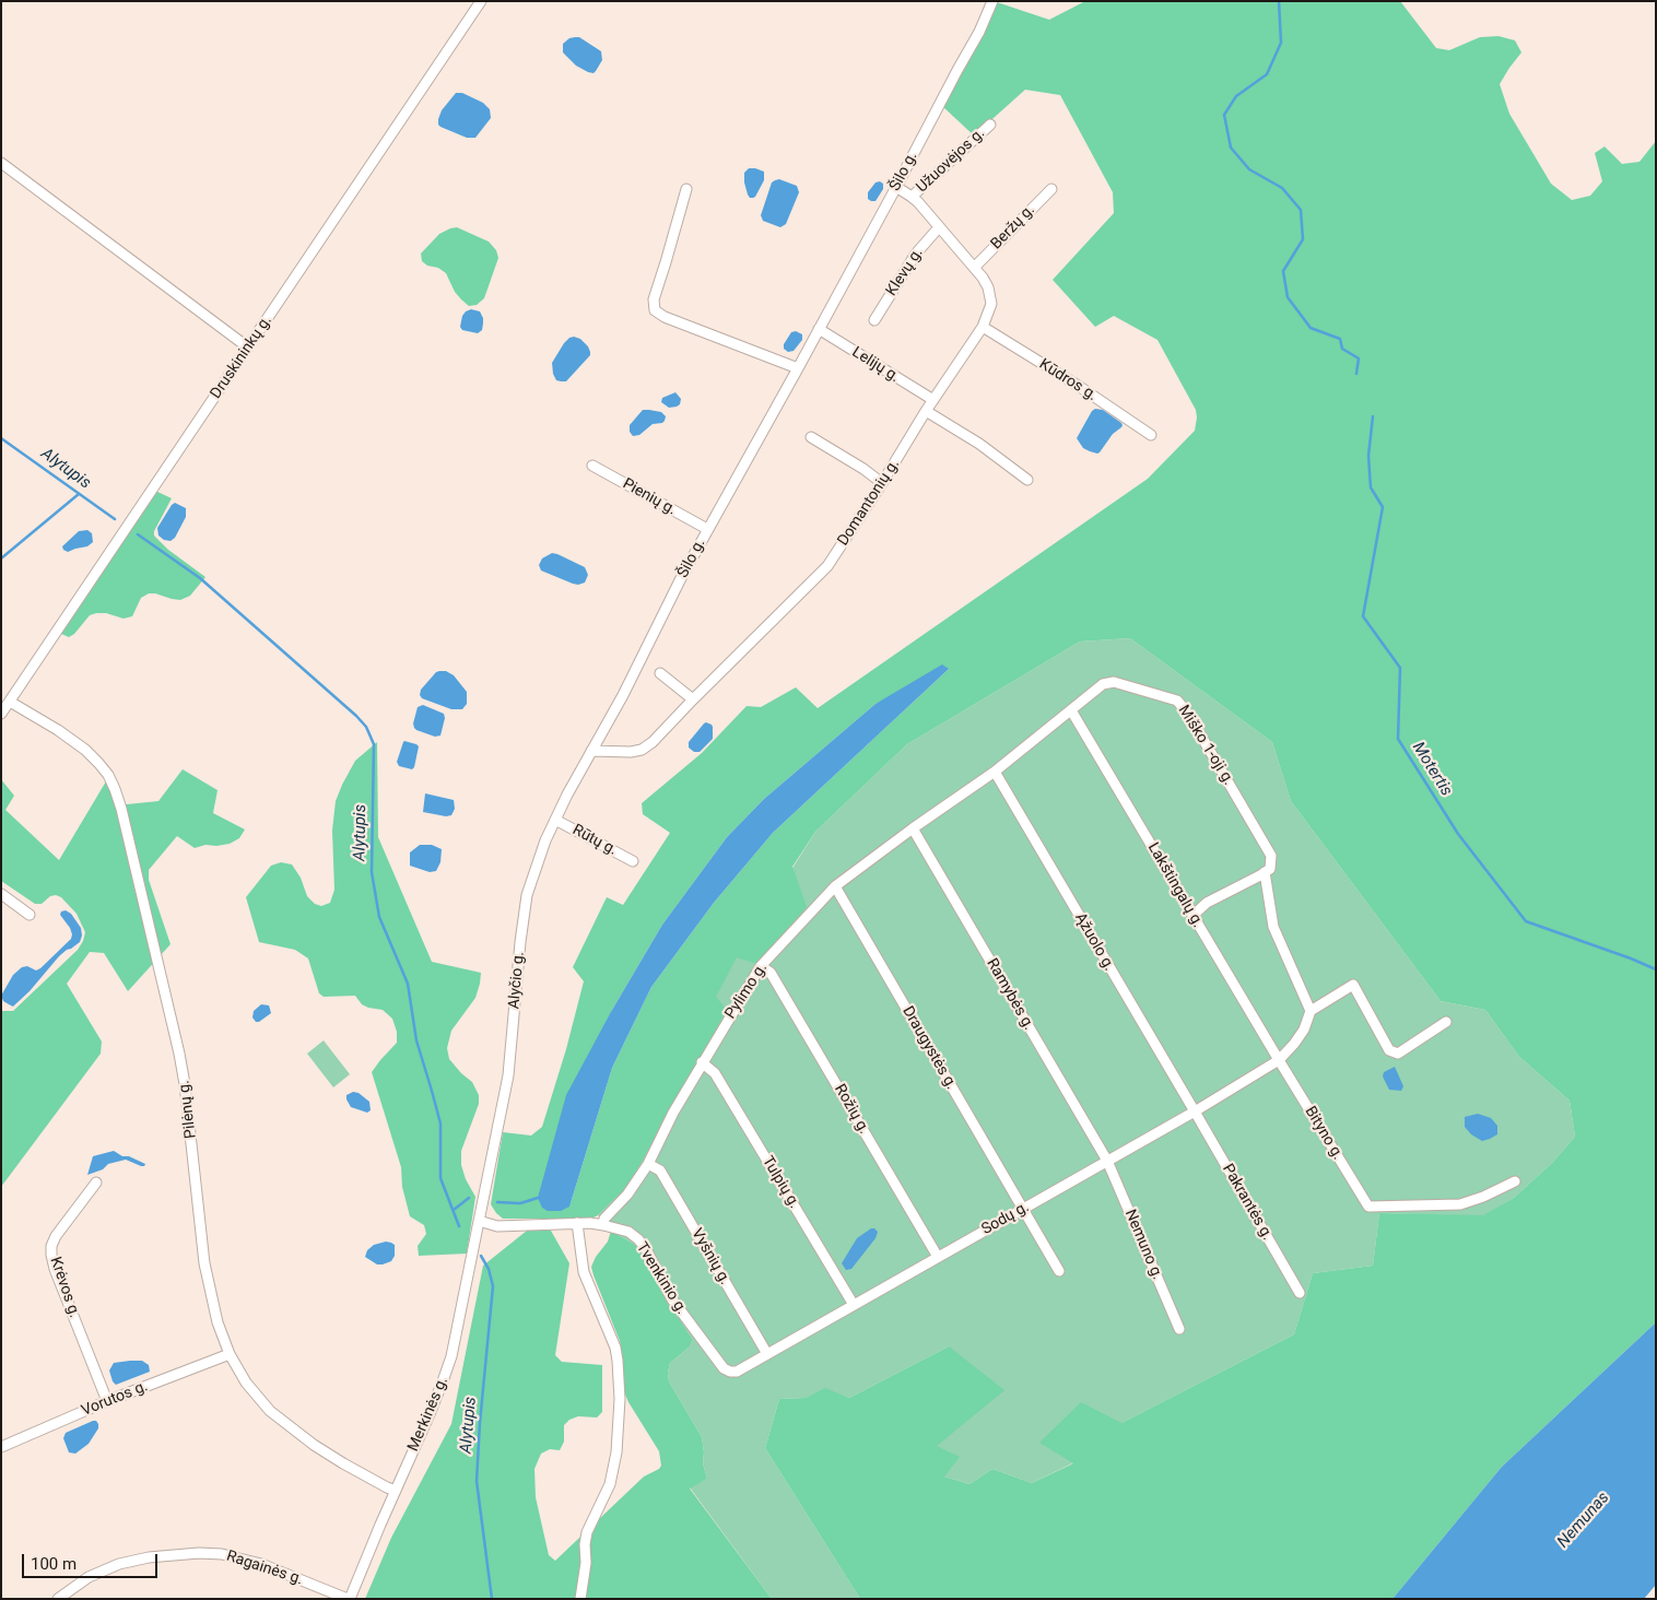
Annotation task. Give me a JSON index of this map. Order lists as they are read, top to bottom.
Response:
{
  "streets": {
    "street": [
      "Užuovėjos g.",
      "Šilo g.",
      "Beržų g.",
      "Klevų g.",
      "Druskininkų g.",
      "Lelijų g.",
      "Kūdros g.",
      "Pienių g.",
      "Domantonių g.",
      "Miško 1-oji g.",
      "Rūtų g.",
      "Lakštingalų g.",
      "Ąžuolo g.",
      "Alyčio g.",
      "Pylimo g.",
      "Ramybės g.",
      "Draugystės g.",
      "Pilėnų g.",
      "Rožių g.",
      "Bityno g.",
      "Tulpių g.",
      "Pakrantės g.",
      "Sodų g.",
      "Nemuno g.",
      "Vyšnių g.",
      "Tvenkinio g.",
      "Krėvos g.",
      "Vorutos g.",
      "Merkinės g.",
      "Ragainės g."
    ]
  },
  "crossings": [
    ["Užuovėjos g.", "Domantonių g."],
    ["Šilo g.", "Lelijų g."],
    ["Šilo g.", "Pienių g."],
    ["Šilo g.", "Domantonių g."],
    ["Šilo g.", "Alyčio g."],
    ["Beržų g.", "Domantonių g."],
    ["Klevų g.", "Domantonių g."],
    ["Druskininkų g.", "Pilėnų g."],
    ["Lelijų g.", "Domantonių g."],
    ["Kūdros g.", "Domantonių g."],
    ["Domantonių g.", "Alyčio g."],
    ["Miško 1-oji g.", "Lakštingalų g."],
    ["Miško 1-oji g.", "Pylimo g."],
    ["Miško 1-oji g.", "Sodų g."],
    ["Rūtų g.", "Alyčio g."],
    ["Lakštingalų g.", "Pylimo g."],
    ["Lakštingalų g.", "Bityno g."],
    ["Lakštingalų g.", "Sodų g."],
    ["Ąžuolo g.", "Pylimo g."],
    ["Ąžuolo g.", "Pakrantės g."],
    ["Ąžuolo g.", "Sodų g."],
    ["Alyčio g.", "Merkinės g."],
    ["Pylimo g.", "Ramybės g."],
    ["Pylimo g.", "Draugystės g."],
    ["Pylimo g.", "Rožių g."],
    ["Pylimo g.", "Tulpių g."],
    ["Pylimo g.", "Vyšnių g."],
    ["Pylimo g.", "Tvenkinio g."],
    ["Ramybės g.", "Sodų g."],
    ["Ramybės g.", "Nemuno g."],
    ["Draugystės g.", "Sodų g."],
    ["Pilėnų g.", "Vorutos g."],
    ["Pilėnų g.", "Merkinės g."],
    ["Rožių g.", "Sodų g."],
    ["Bityno g.", "Sodų g."],
    ["Tulpių g.", "Sodų g."],
    ["Pakrantės g.", "Sodų g."],
    ["Sodų g.", "Nemuno g."],
    ["Sodų g.", "Vyšnių g."],
    ["Sodų g.", "Tvenkinio g."],
    ["Krėvos g.", "Vorutos g."],
    ["Merkinės g.", "Ragainės g."]
  ],
  "water": ["Alytupis", "Motertis", "Nemunas"],
  "scale_bar": "100 m"
}
